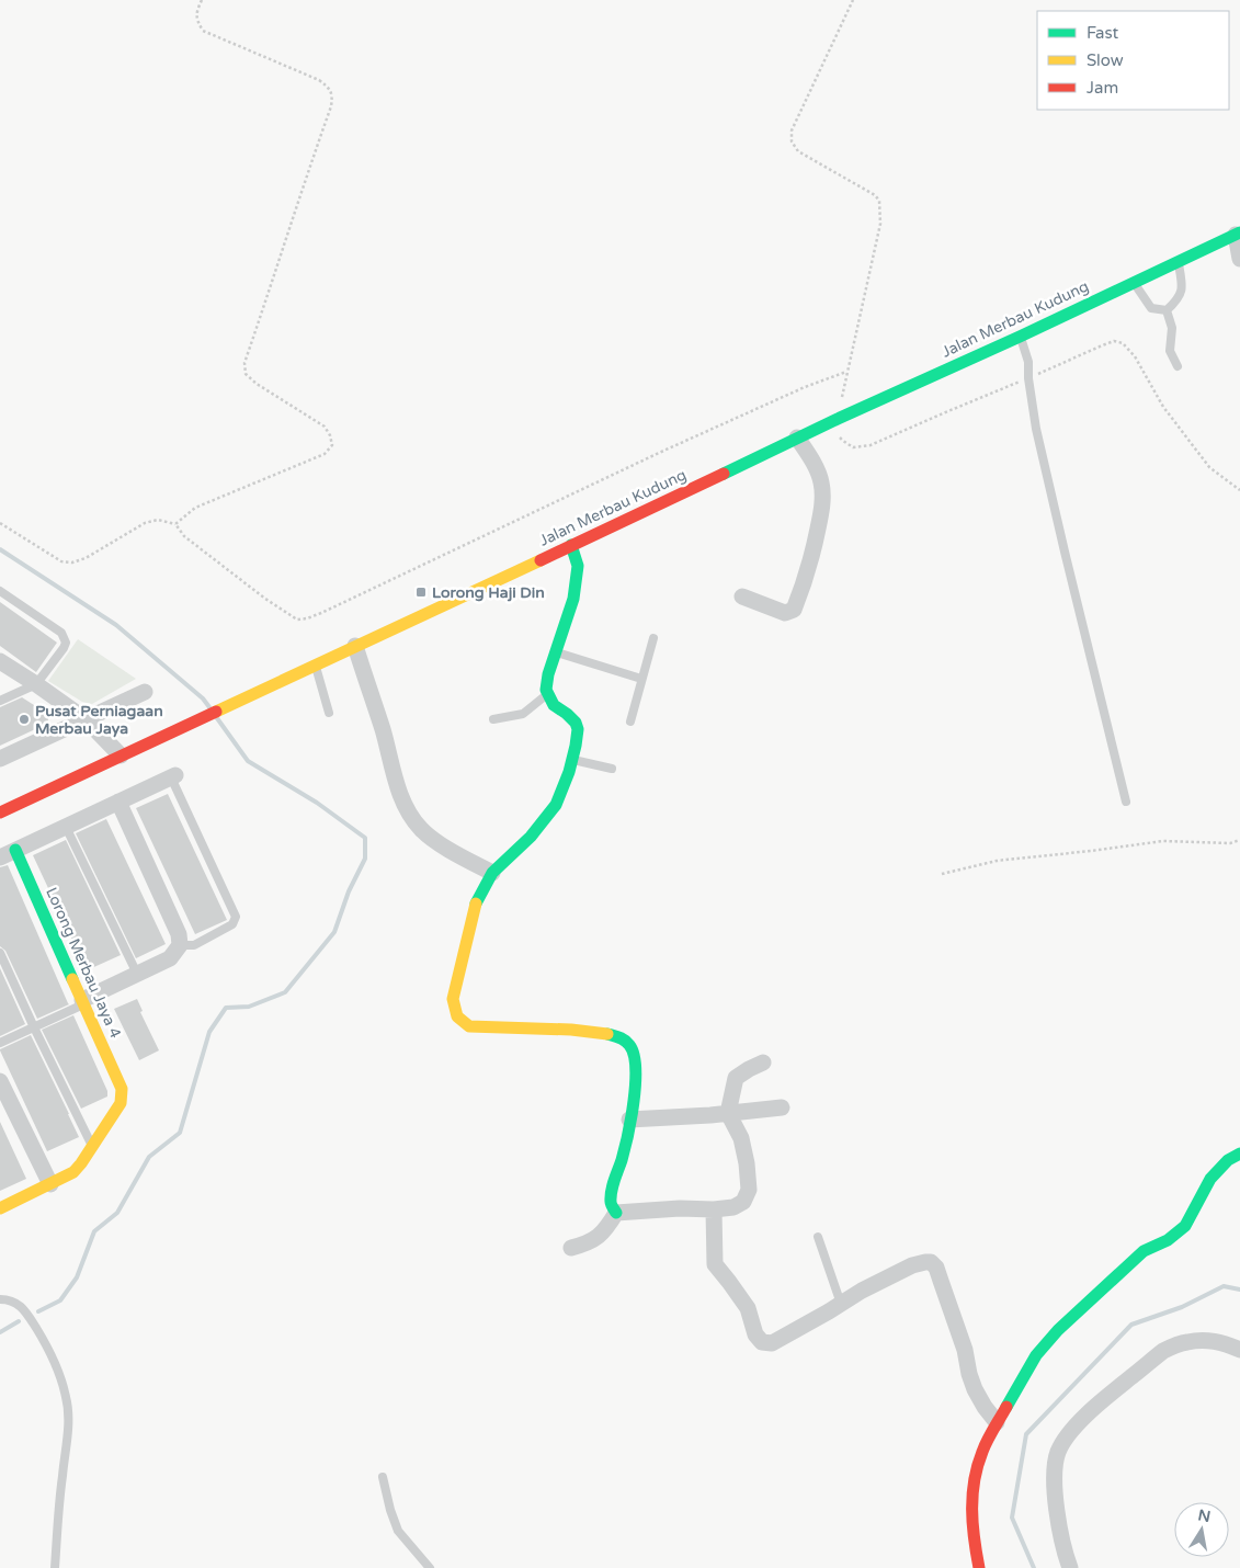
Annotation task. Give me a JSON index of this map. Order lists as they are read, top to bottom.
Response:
{
  "streets": {
    "street": ["Jalan Merbau Kudung", "Lorong Merbau Jaya 4"]
  },
  "places": {
    "transit": ["Lorong Haji Din"],
    "other": ["Pusat Perniagaan Merbau Jaya"]
  },
  "legend": ["Fast", "Slow", "Jam"],
  "north": "top"
}
